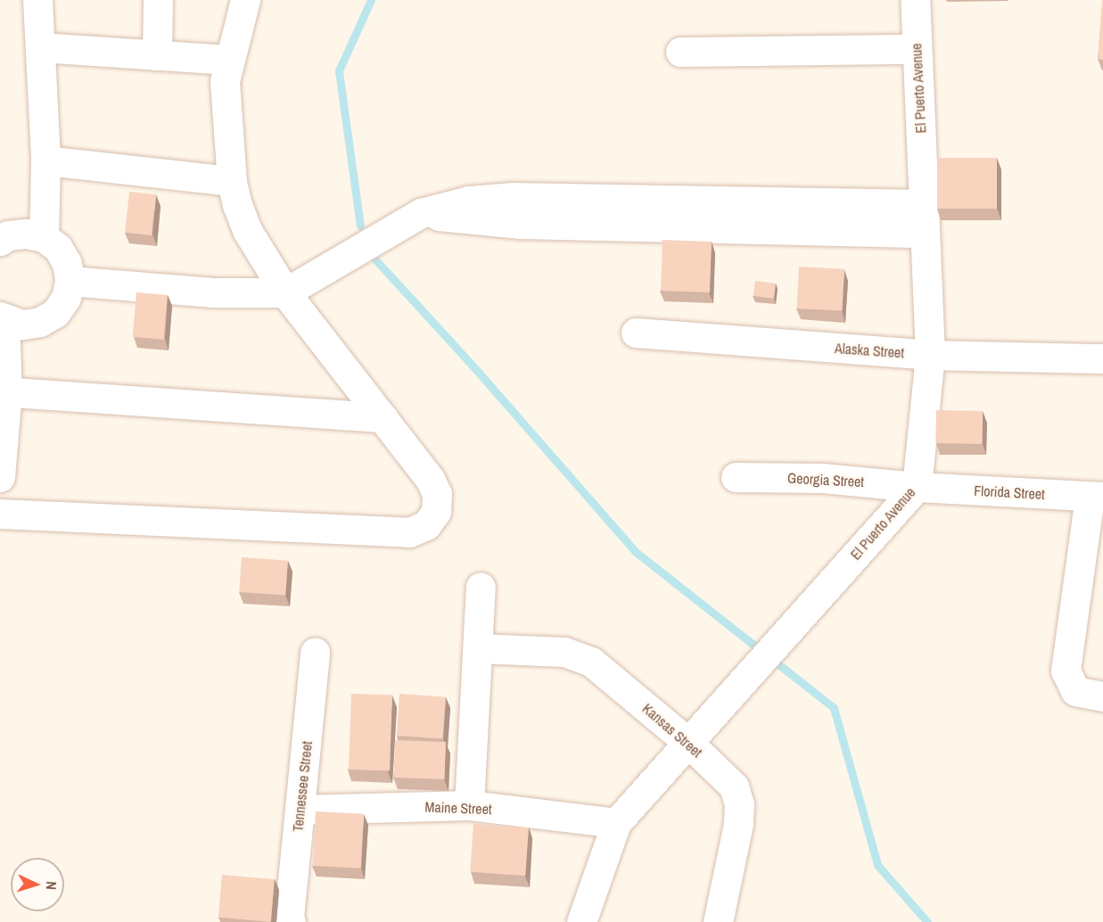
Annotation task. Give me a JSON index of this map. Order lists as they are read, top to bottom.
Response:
{
  "streets": {
    "street": [
      "El Puerto Avenue",
      "Alaska Street",
      "Georgia Street",
      "Florida Street",
      "Kansas Street",
      "Tennessee Street",
      "Maine Street"
    ]
  },
  "crossings": [
    ["El Puerto Avenue", "Alaska Street"],
    ["El Puerto Avenue", "Georgia Street"],
    ["El Puerto Avenue", "Florida Street"],
    ["El Puerto Avenue", "Kansas Street"],
    ["El Puerto Avenue", "Maine Street"],
    ["Georgia Street", "Florida Street"],
    ["Tennessee Street", "Maine Street"]
  ],
  "north": "right"
}
